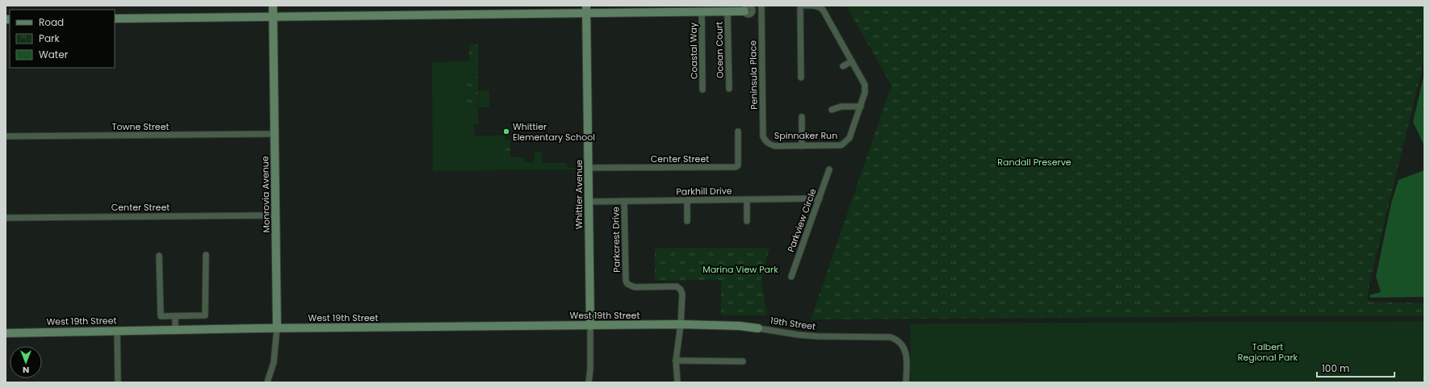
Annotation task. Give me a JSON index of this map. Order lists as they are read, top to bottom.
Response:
{
  "streets": {
    "street": [
      "Ocean Court",
      "Coastal Way",
      "Peninsula Place",
      "Towne Street",
      "Spinnaker Run",
      "Center Street",
      "Parkhill Drive",
      "Monrovia Avenue",
      "Whittier Avenue",
      "Parkview Circle",
      "Parkcrest Drive",
      "West 19th Street",
      "19th Street"
    ]
  },
  "crossings": [
    ["Peninsula Place", "Spinnaker Run"],
    ["Towne Street", "Monrovia Avenue"],
    ["Center Street", "Monrovia Avenue"],
    ["Center Street", "Whittier Avenue"],
    ["Parkhill Drive", "Whittier Avenue"],
    ["Parkhill Drive", "Parkview Circle"],
    ["Parkhill Drive", "Parkcrest Drive"],
    ["Monrovia Avenue", "West 19th Street"],
    ["Whittier Avenue", "West 19th Street"],
    ["Parkcrest Drive", "West 19th Street"],
    ["Parkcrest Drive", "19th Street"],
    ["West 19th Street", "19th Street"]
  ],
  "parks": ["Randall Preserve", "Marina View Park", "Talbert Regional Park"],
  "places": ["Whittier Elementary School"],
  "legend": ["Road", "Park", "Water"],
  "scale_bar": "100 m",
  "north": "bottom"
}
